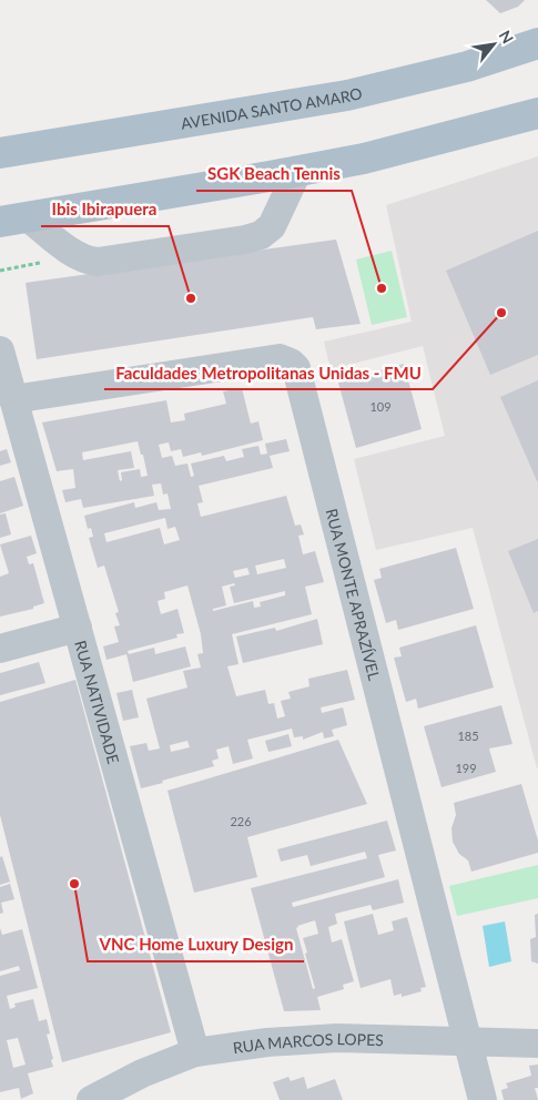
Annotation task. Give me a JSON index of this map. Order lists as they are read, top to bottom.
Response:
{
  "streets": {
    "main road": ["AVENIDA SANTO AMARO"],
    "street": ["RUA MONTE APRAZÍVEL", "RUA NATIVIDADE", "RUA MARCOS LOPES"]
  },
  "crossings": [
    ["RUA MONTE APRAZÍVEL", "RUA NATIVIDADE"],
    ["RUA MONTE APRAZÍVEL", "RUA MARCOS LOPES"],
    ["RUA NATIVIDADE", "RUA MARCOS LOPES"]
  ],
  "places": [
    "SGK Beach Tennis",
    "Ibis Ibirapuera",
    "Faculdades Metropolitanas Unidas - FMU",
    "VNC Home Luxury Design"
  ],
  "house_numbers": [
    "109",
    "185",
    "199",
    "226"
  ],
  "north": "top right"
}
